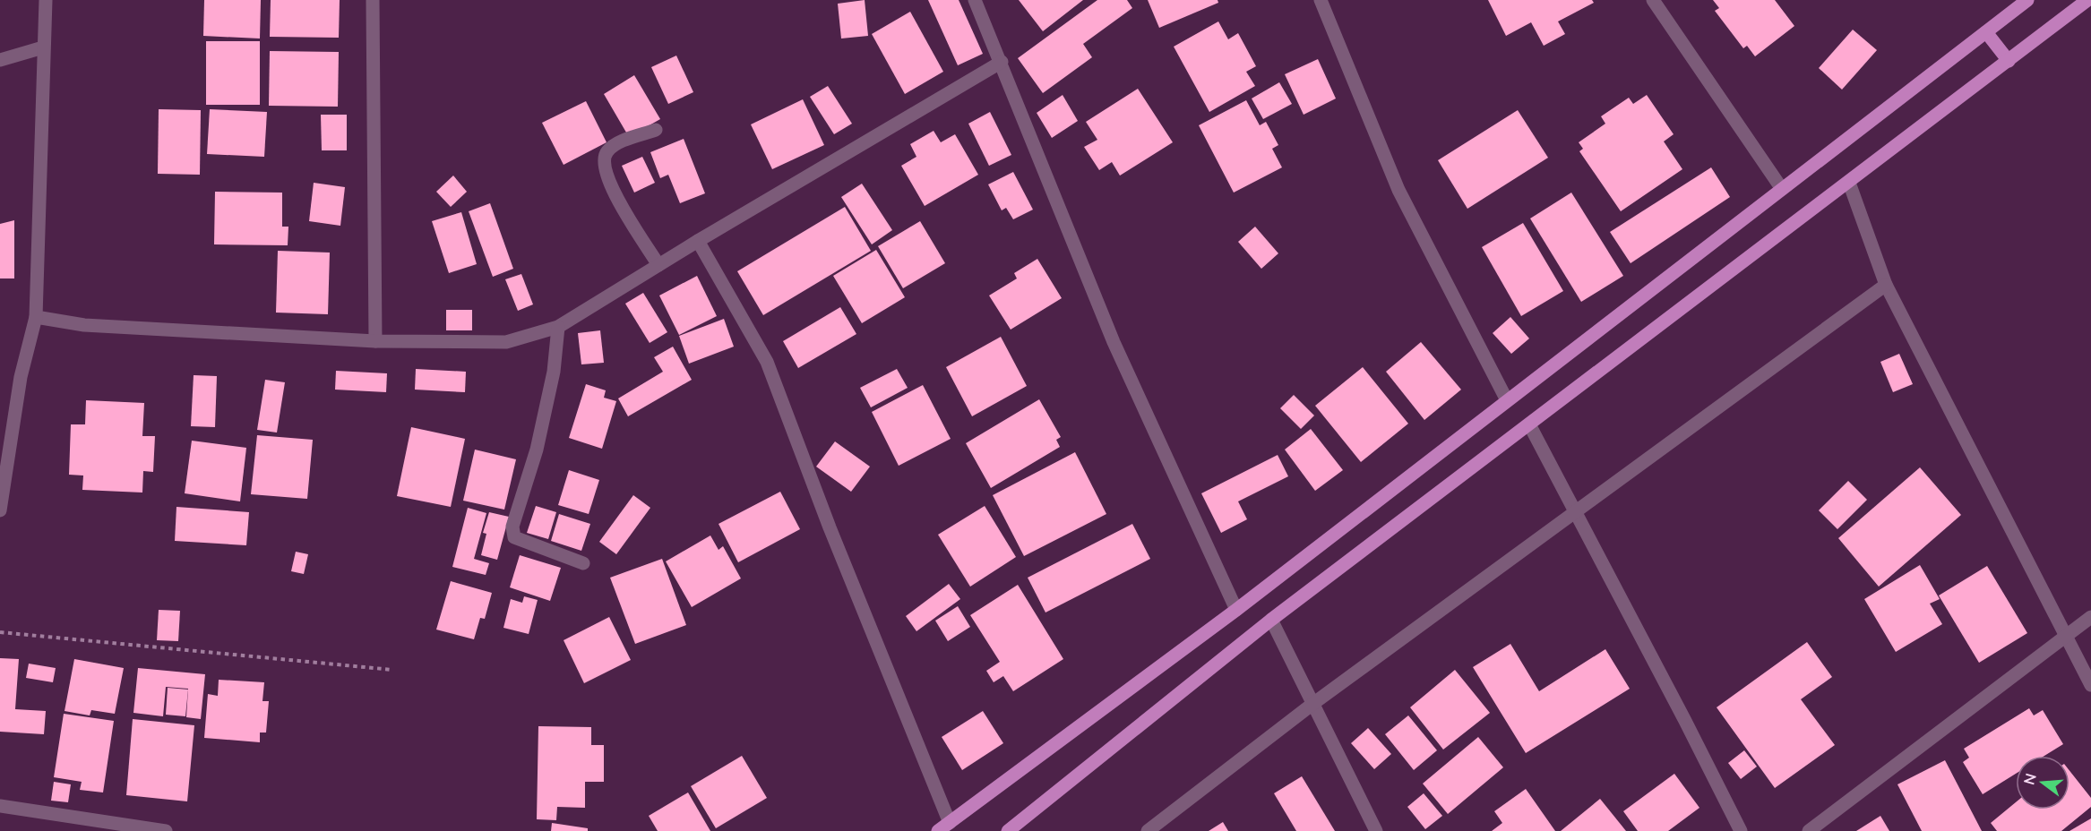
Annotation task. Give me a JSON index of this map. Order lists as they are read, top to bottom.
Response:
{
  "north": "left"
}
